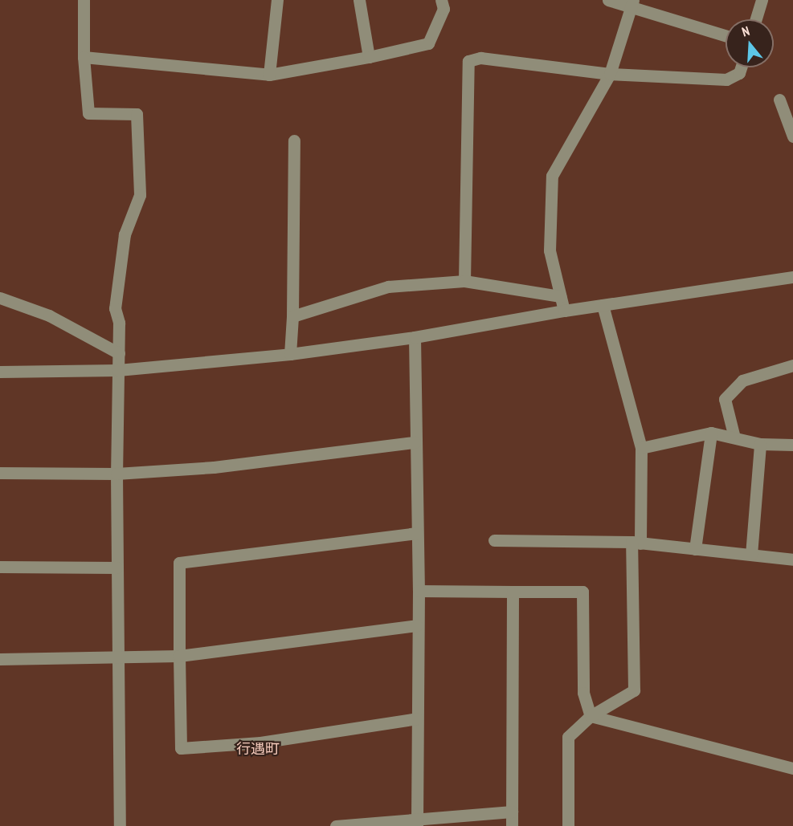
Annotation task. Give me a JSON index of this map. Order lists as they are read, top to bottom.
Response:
{
  "districts": ["行遇町"],
  "north": "top"
}
